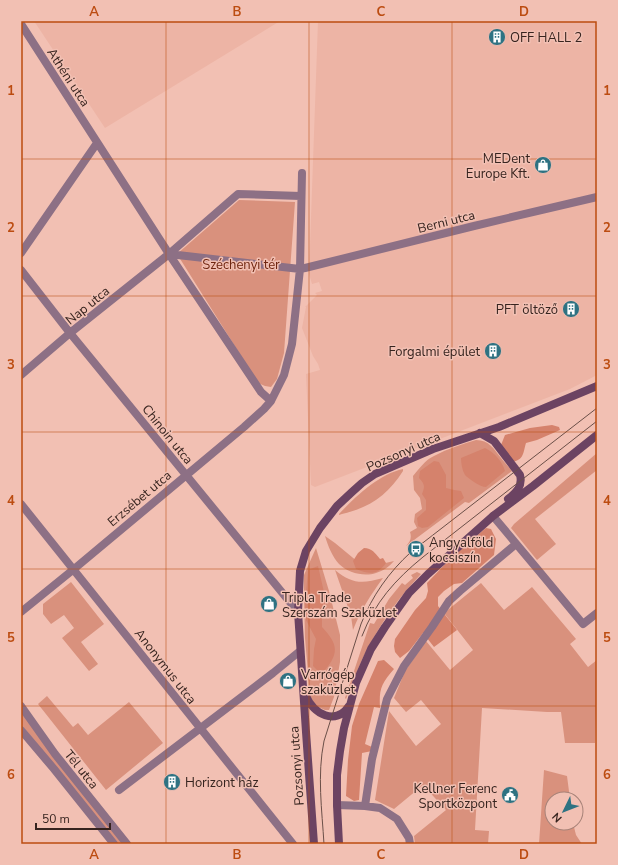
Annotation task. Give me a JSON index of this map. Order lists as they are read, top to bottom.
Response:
{
  "streets": {
    "main road": ["Pozsonyi utca"],
    "street": [
      "Athéni utca",
      "Berni utca",
      "Nap utca",
      "Chinoin utca",
      "Erzsébet utca",
      "Anonymus utca",
      "Tél utca"
    ]
  },
  "crossings": [
    ["Nap utca", "Chinoin utca"],
    ["Chinoin utca", "Pozsonyi utca"],
    ["Chinoin utca", "Erzsébet utca"],
    ["Erzsébet utca", "Anonymus utca"]
  ],
  "parks": ["Széchenyi tér"],
  "places": {
    "building": [
      "OFF HALL 2",
      "PFT öltöző",
      "Forgalmi épület",
      "Horizont ház"
    ],
    "shop": ["MEDent Europe Kft.", "Tripla Trade Szerszám Szaküzlet", "Varrógép szaküzlet"],
    "bus stop": ["Angyalföld kocsiszín"],
    "public building": ["Kellner Ferenc Sportközpont"]
  },
  "scale_bar": "50 m",
  "north": "bottom left",
  "grid": {
    "columns": [
      "A",
      "B",
      "C",
      "D"
    ],
    "rows": [
      "1",
      "2",
      "3",
      "4",
      "5",
      "6"
    ]
  }
}
